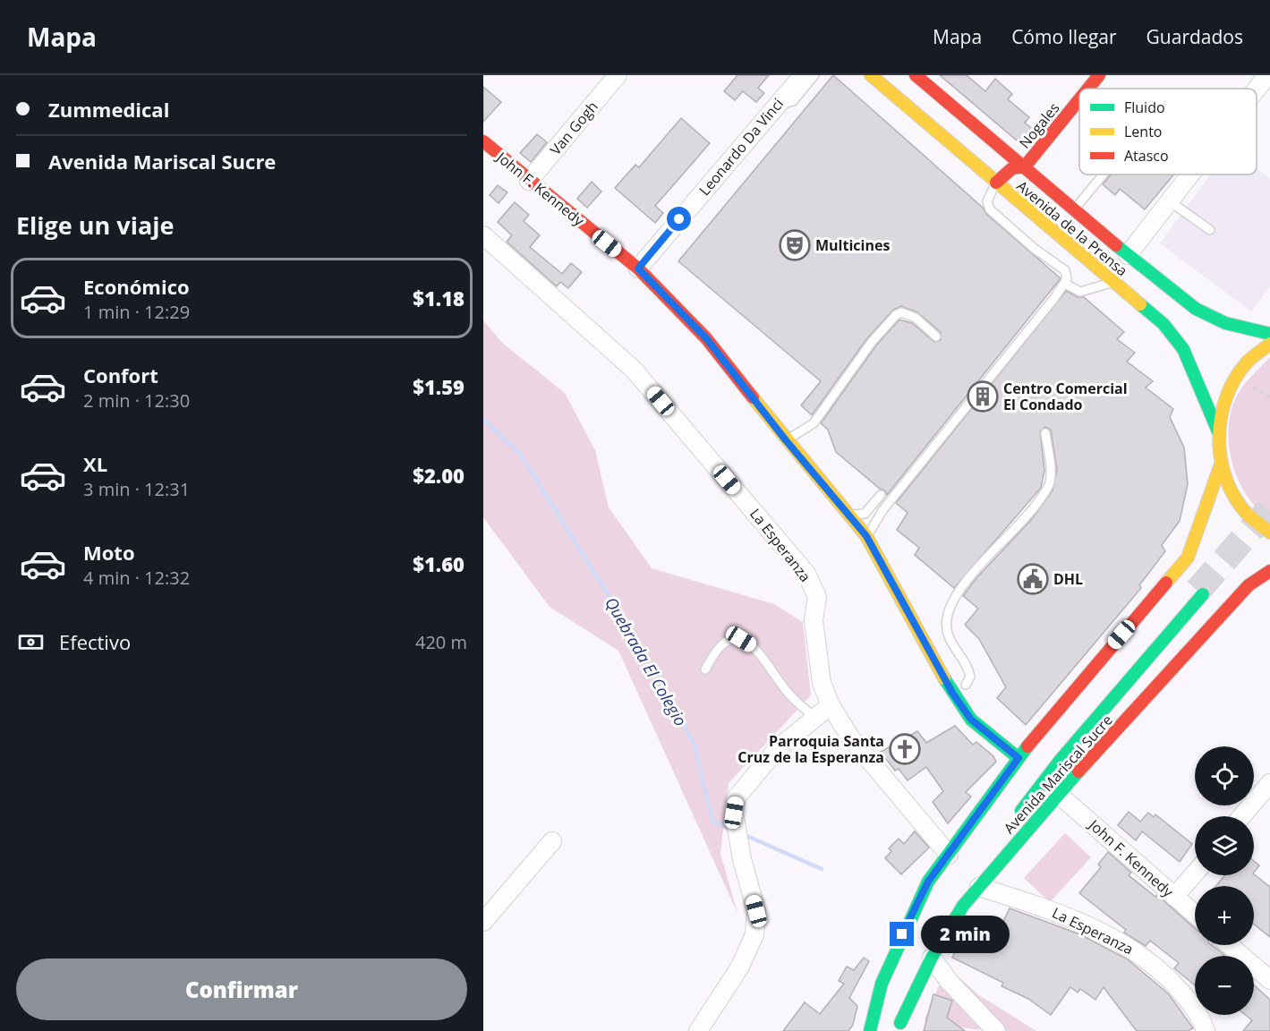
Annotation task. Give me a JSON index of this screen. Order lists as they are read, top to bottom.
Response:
{
  "streets": {
    "main road": [
      "Nogales",
      "John F. Kennedy",
      "Avenida de la Prensa",
      "Avenida Mariscal Sucre"
    ],
    "street": ["Van Gogh", "Leonardo Da Vinci", "La Esperanza"]
  },
  "crossings": [
    ["Nogales", "Avenida de la Prensa"],
    ["Van Gogh", "John F. Kennedy"],
    ["Leonardo Da Vinci", "John F. Kennedy"],
    ["John F. Kennedy", "Avenida Mariscal Sucre"],
    ["La Esperanza", "Avenida Mariscal Sucre"]
  ],
  "water": ["Quebrada El Colegio"],
  "places": {
    "theatre": ["Multicines"],
    "building": ["Centro Comercial El Condado"],
    "public building": ["DHL"],
    "church": ["Parroquia Santa Cruz de la Esperanza"]
  },
  "legend": ["Fluido", "Lento", "Atasco"],
  "page": {
    "header": "Mapa",
    "nav": ["Mapa", "Cómo llegar", "Guardados"],
    "banner": ["Zummedical", "Avenida Mariscal Sucre"],
    "heading": "Elige un viaje",
    "list": [
      {
        "name": "Económico",
        "note": "1 min · 12:29",
        "value": "$1.18"
      },
      {
        "name": "Confort",
        "note": "2 min · 12:30",
        "value": "$1.59"
      },
      {
        "name": "XL",
        "note": "3 min · 12:31",
        "value": "$2.00"
      },
      {
        "name": "Moto",
        "note": "4 min · 12:32",
        "value": "$1.60"
      }
    ],
    "pay": ["Efectivo", "420 m"],
    "map_buttons": ["+", "−"],
    "bubble": "2 min",
    "buttons": "Confirmar"
  }
}
